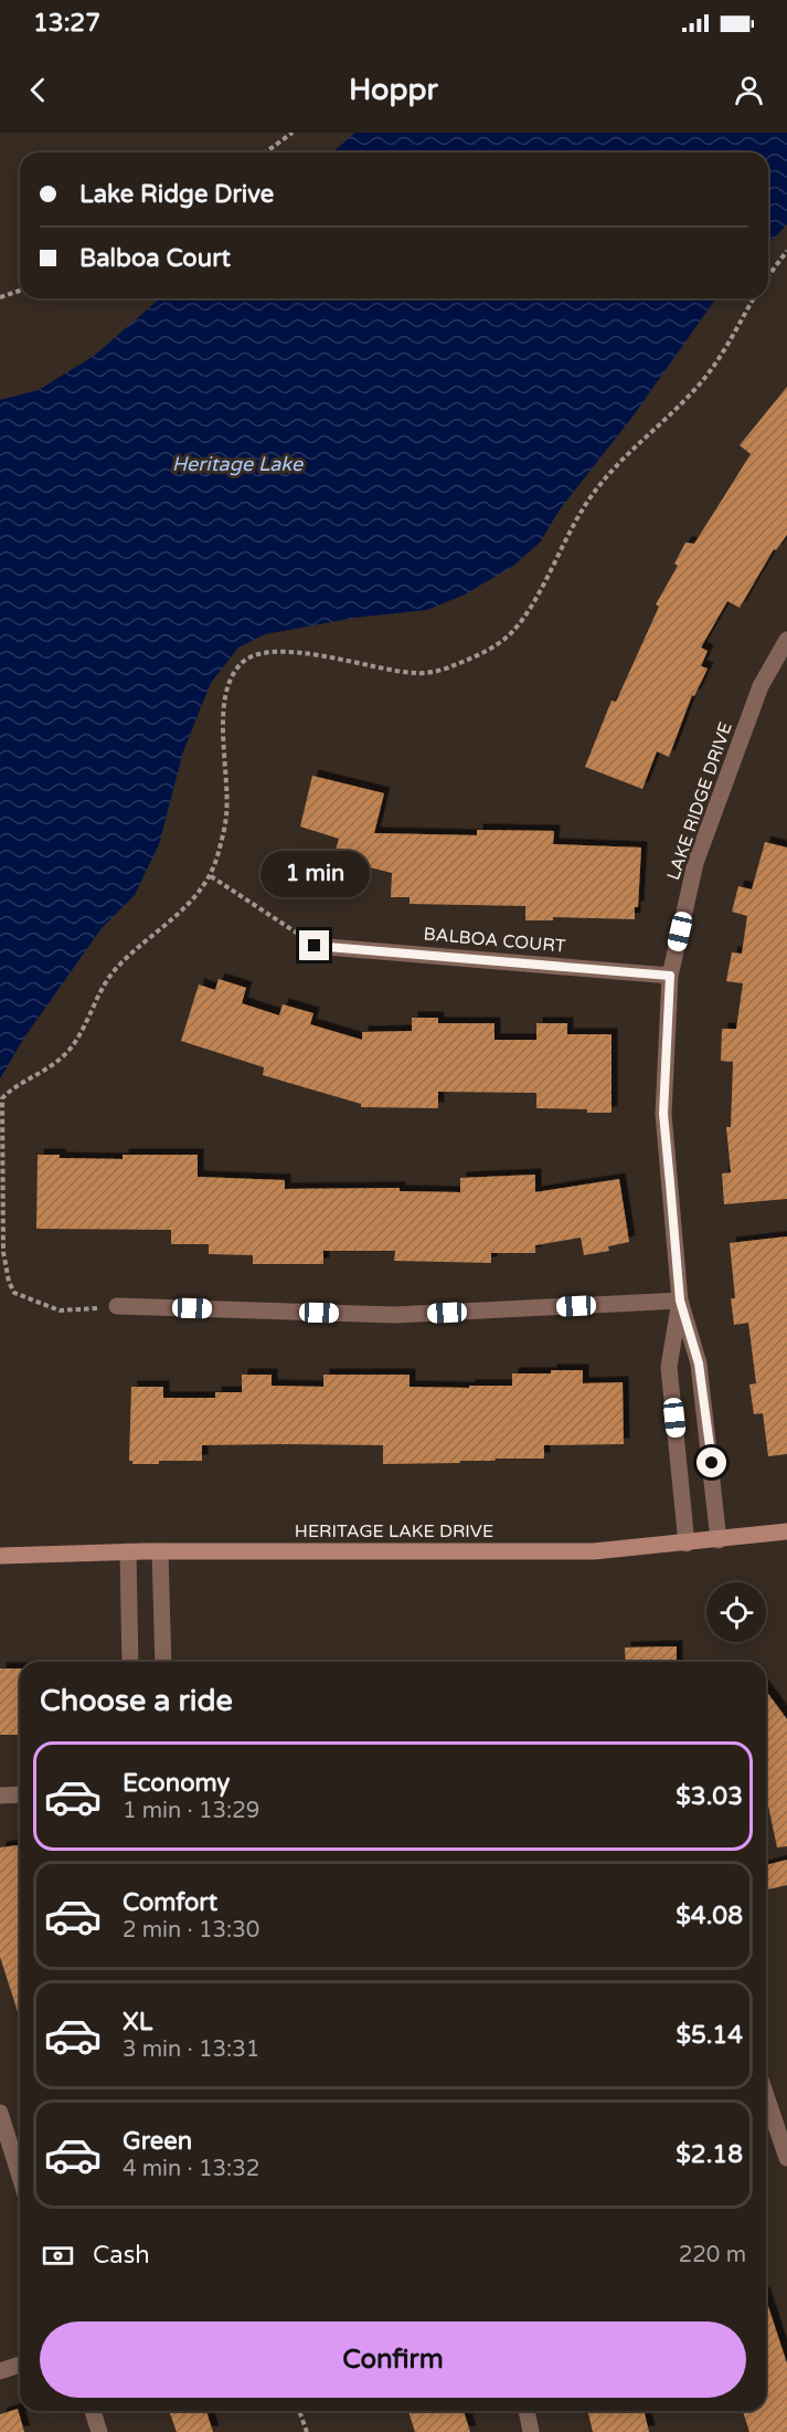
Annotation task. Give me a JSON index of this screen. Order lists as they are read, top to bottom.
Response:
{
  "streets": {
    "street": ["LAKE RIDGE DRIVE", "BALBOA COURT", "HERITAGE LAKE DRIVE"]
  },
  "crossings": [
    ["LAKE RIDGE DRIVE", "BALBOA COURT"],
    ["LAKE RIDGE DRIVE", "HERITAGE LAKE DRIVE"]
  ],
  "water": ["Heritage Lake"],
  "page": {
    "status": "13:27",
    "header": "Hoppr",
    "banner": ["Lake Ridge Drive", "Balboa Court"],
    "bubble": "1 min",
    "heading": "Choose a ride",
    "list": [
      {
        "name": "Economy",
        "note": "1 min · 13:29",
        "value": "$3.03"
      },
      {
        "name": "Comfort",
        "note": "2 min · 13:30",
        "value": "$4.08"
      },
      {
        "name": "XL",
        "note": "3 min · 13:31",
        "value": "$5.14"
      },
      {
        "name": "Green",
        "note": "4 min · 13:32",
        "value": "$2.18"
      }
    ],
    "pay": ["Cash", "220 m"],
    "buttons": "Confirm"
  }
}
